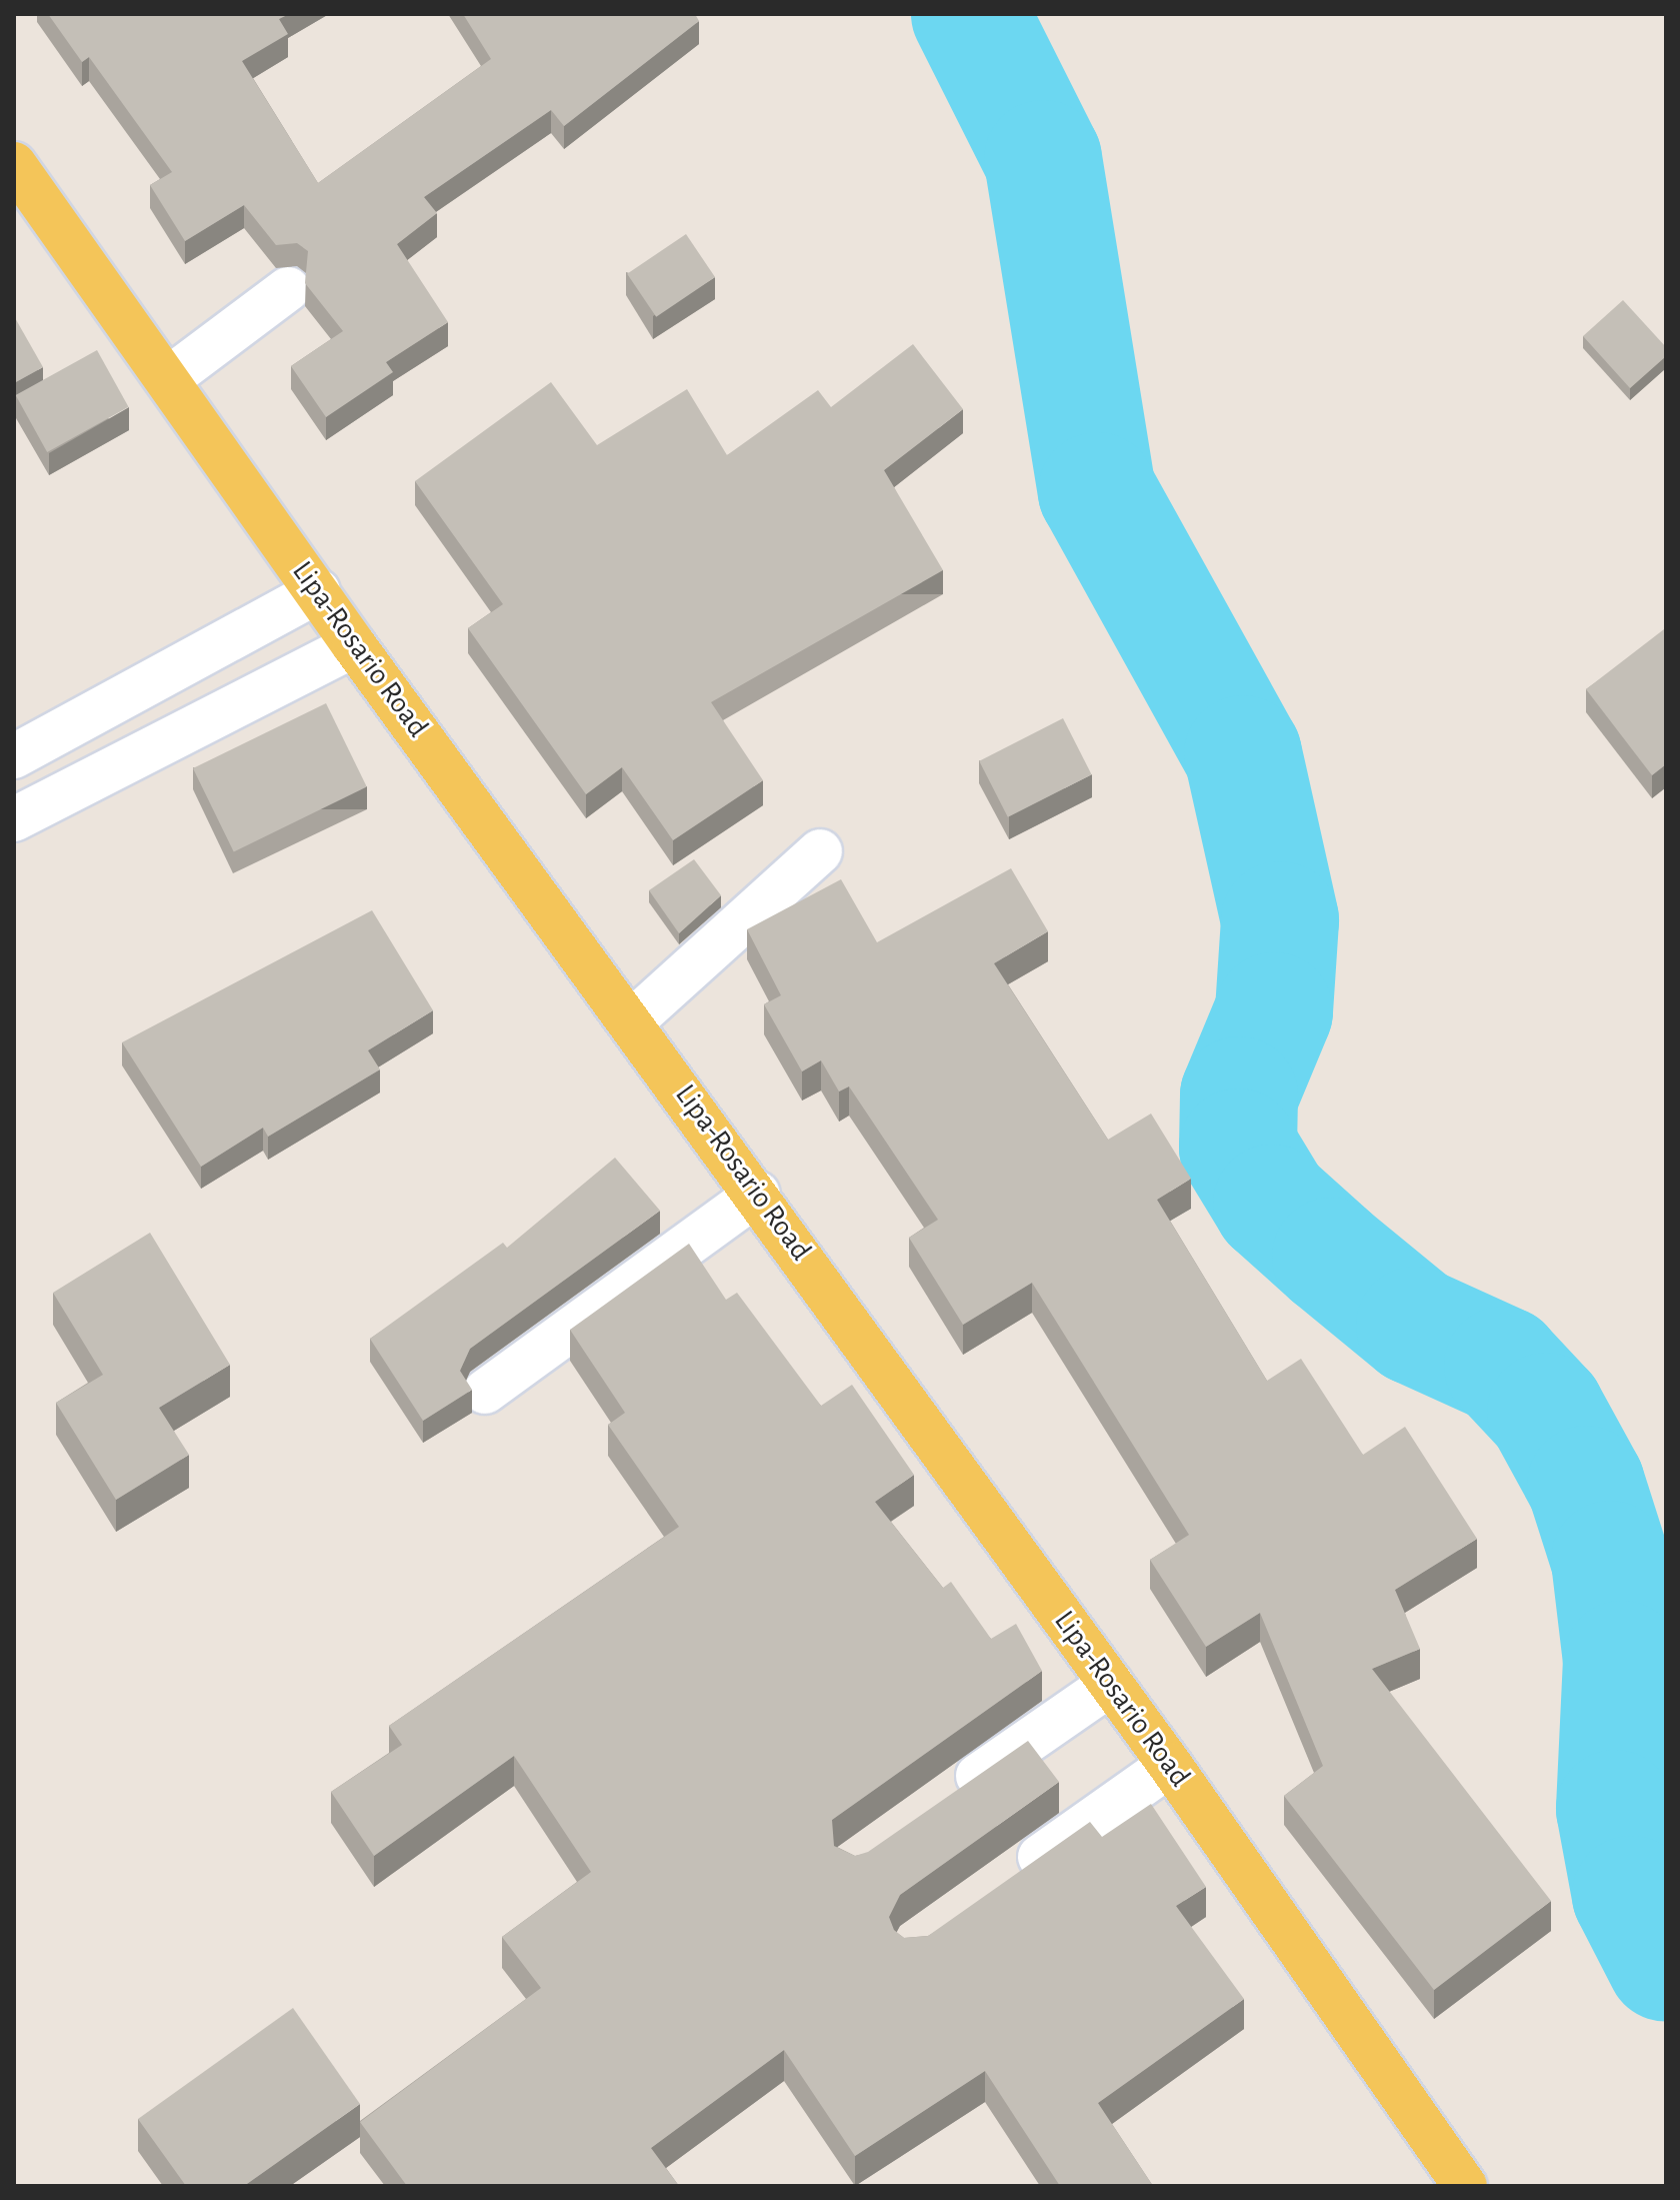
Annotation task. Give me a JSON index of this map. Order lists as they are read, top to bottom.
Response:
{
  "streets": {
    "main road": ["Lipa-Rosario Road"]
  }
}
